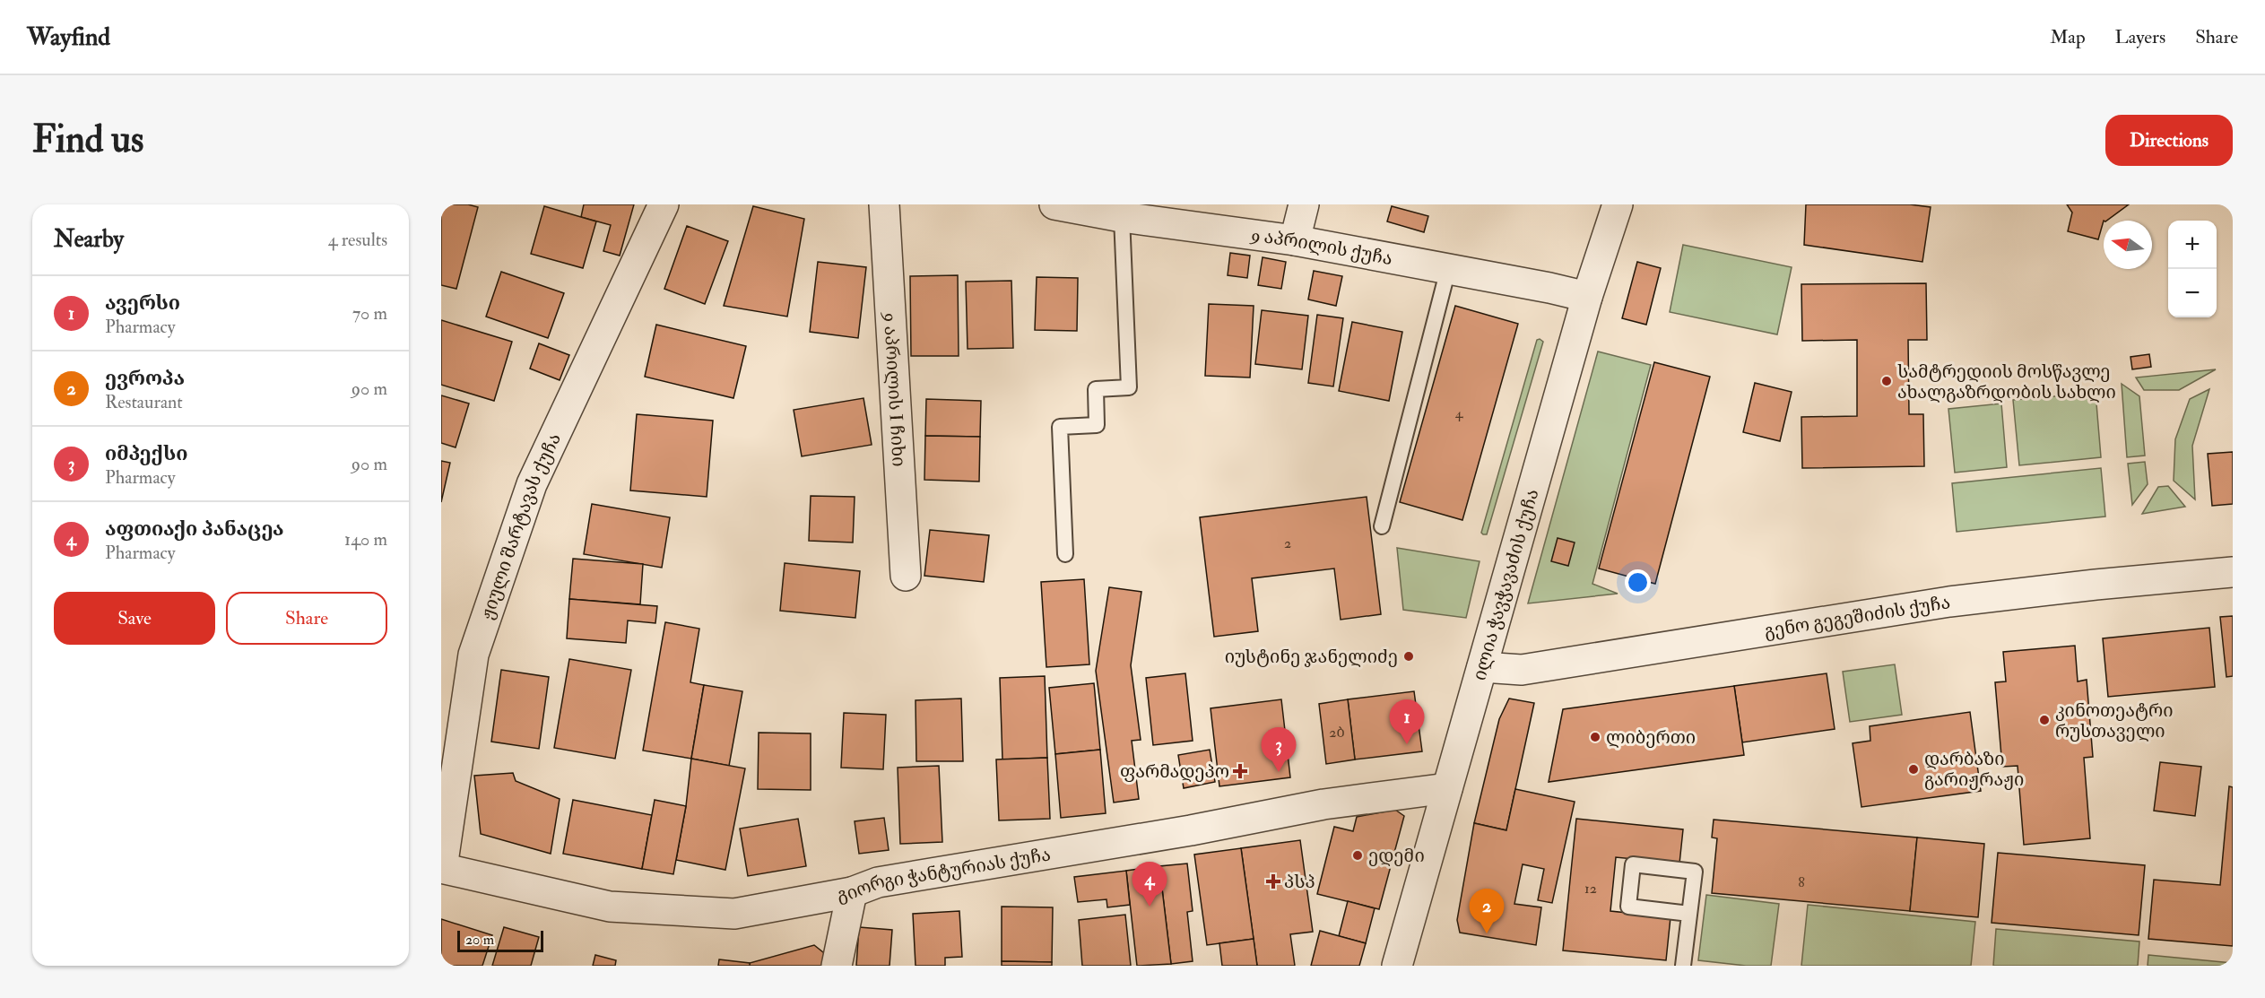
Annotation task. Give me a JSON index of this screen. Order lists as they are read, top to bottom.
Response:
{
  "streets": {
    "street": [
      "9 აპრილის ქუჩა",
      "9 აპრილის I ჩიხი",
      "ჟიული შარტავას ქუჩა",
      "ილია ჭავჭავაძის ქუჩა",
      "გენო გეგეშიძის ქუჩა",
      "გიორგი ჭანტურიას ქუჩა"
    ]
  },
  "crossings": [
    ["9 აპრილის ქუჩა", "ილია ჭავჭავაძის ქუჩა"],
    ["ჟიული შარტავას ქუჩა", "გიორგი ჭანტურიას ქუჩა"],
    ["ილია ჭავჭავაძის ქუჩა", "გენო გეგეშიძის ქუჩა"],
    ["ილია ჭავჭავაძის ქუჩა", "გიორგი ჭანტურიას ქუჩა"]
  ],
  "places": {
    "other": [
      "სამტრედიის მოსწავლე ახალგაზრდობის სახლი",
      "იუსტინე ჯანელიძე",
      "კინოთეატრი რუსთაველი",
      "ლიბერთი",
      "დარბაზი გარიჟრაჟი",
      "ედემი"
    ],
    "health": ["ფარმადეპო", "პსპ"]
  },
  "house_numbers": [
    "4",
    "2",
    "2ბ",
    "8",
    "12"
  ],
  "scale_bar": "20 m",
  "north": "left",
  "page": {
    "header": "Wayfind",
    "nav": ["Map", "Layers", "Share"],
    "buttons": [
      "Directions",
      ["Save", "Share"]
    ],
    "title": "Find us",
    "heading": ["Nearby", "4 results"],
    "map_buttons": ["+", "−"],
    "list": [
      {
        "mark": "1",
        "name": "ავერსი",
        "note": "Pharmacy",
        "value": "70 m"
      },
      {
        "mark": "2",
        "name": "ევროპა",
        "note": "Restaurant",
        "value": "90 m"
      },
      {
        "mark": "3",
        "name": "იმპექსი",
        "note": "Pharmacy",
        "value": "90 m"
      },
      {
        "mark": "4",
        "name": "აფთიაქი პანაცეა",
        "note": "Pharmacy",
        "value": "140 m"
      }
    ],
    "pins": [
      "1",
      "3",
      "4",
      "2"
    ],
    "scale": "20 m"
  }
}
